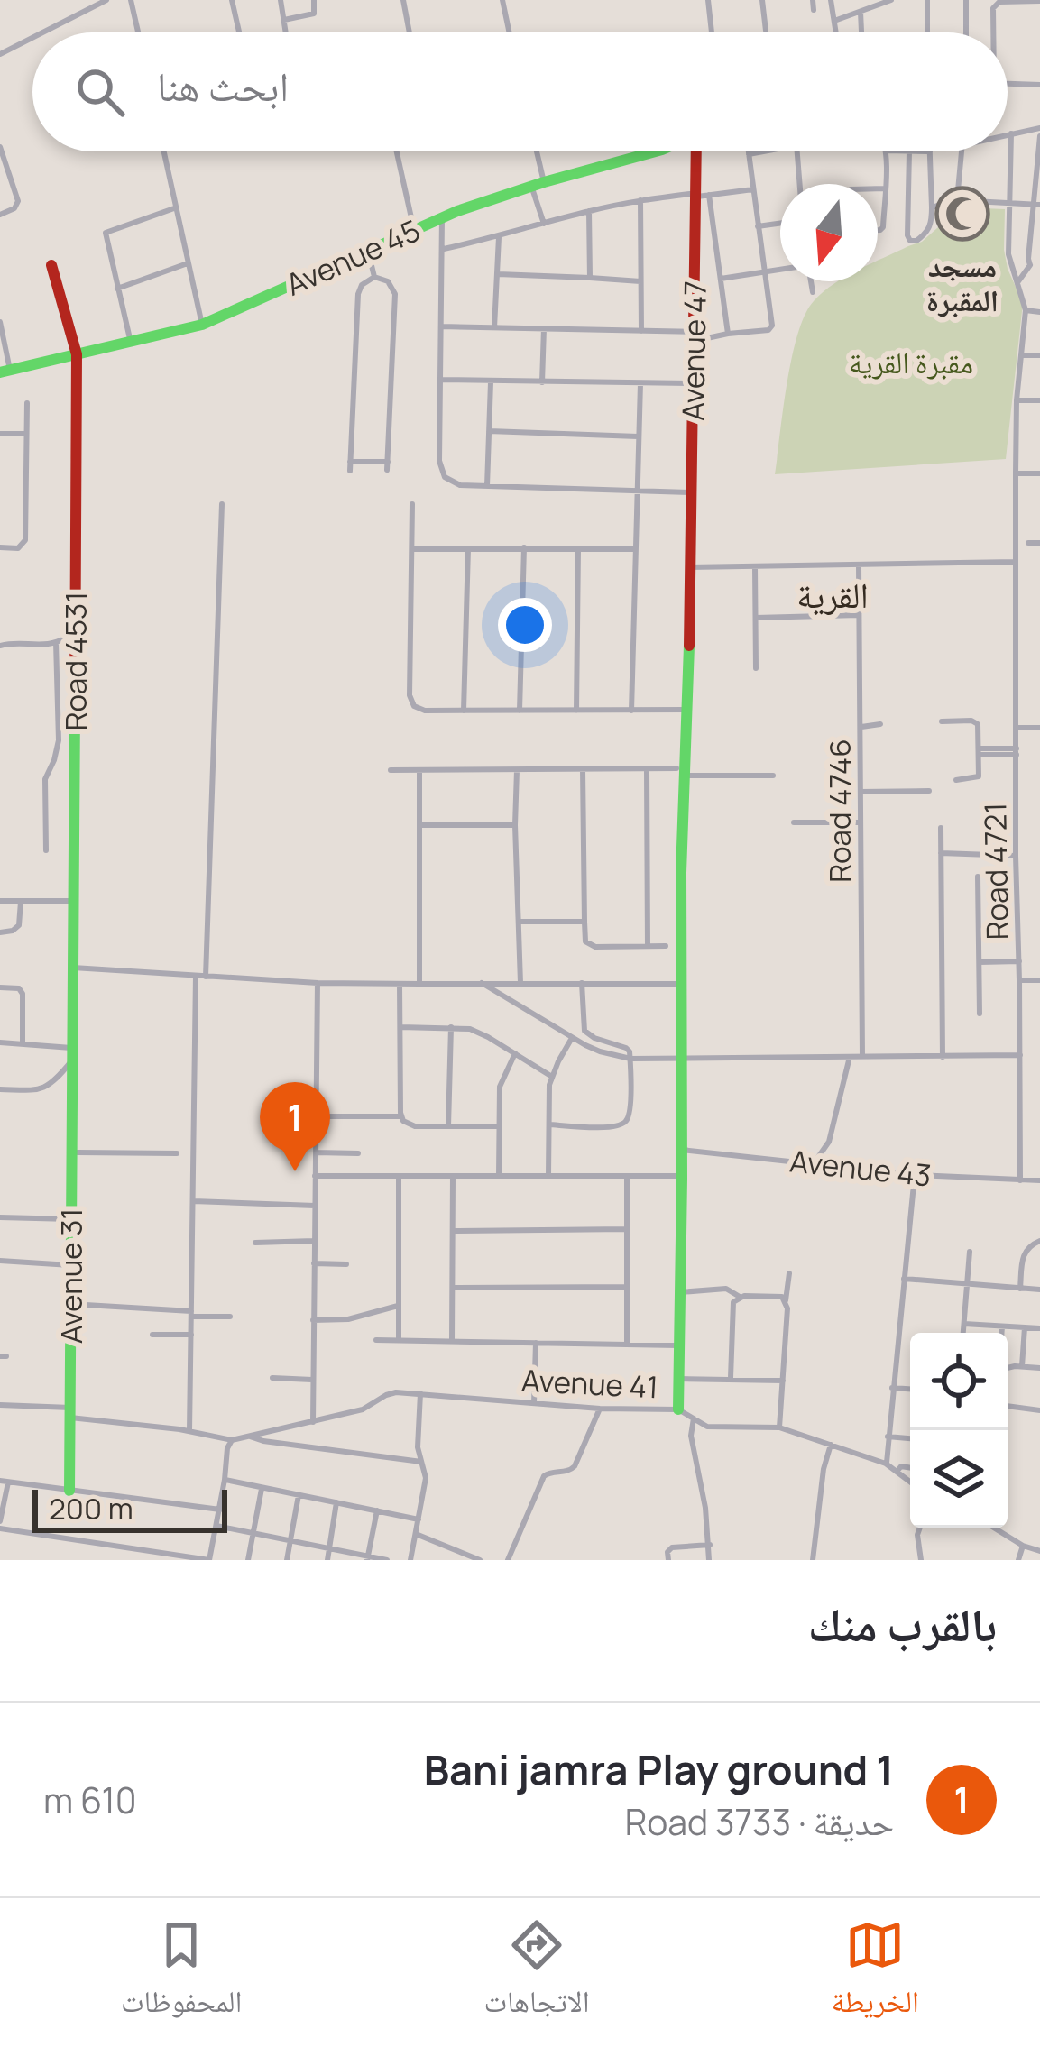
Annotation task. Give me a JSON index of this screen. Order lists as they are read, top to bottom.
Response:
{
  "streets": {
    "street": [
      "Avenue 45",
      "Avenue 47",
      "Road 4531",
      "Road 4746",
      "Road 4721",
      "Avenue 43",
      "Avenue 31",
      "Avenue 41"
    ]
  },
  "crossings": [
    ["Avenue 45", "Road 4531"],
    ["Road 4531", "Avenue 31"],
    ["Road 4721", "Avenue 43"]
  ],
  "districts": ["القرية"],
  "parks": ["مقبرة القرية"],
  "places": {
    "mosque": ["مسجد المقبرة"]
  },
  "scale_bar": "200 m",
  "north": "bottom",
  "page": {
    "search": "ابحث هنا",
    "pins": "1",
    "scale": "200 m",
    "heading": "بالقرب منك",
    "list": [
      {
        "mark": "1",
        "name": "Bani jamra Play ground 1",
        "note": "حديقة · Road 3733",
        "value": "610 m"
      }
    ],
    "nav": ["الخريطة", "الاتجاهات", "المحفوظات"]
  }
}
